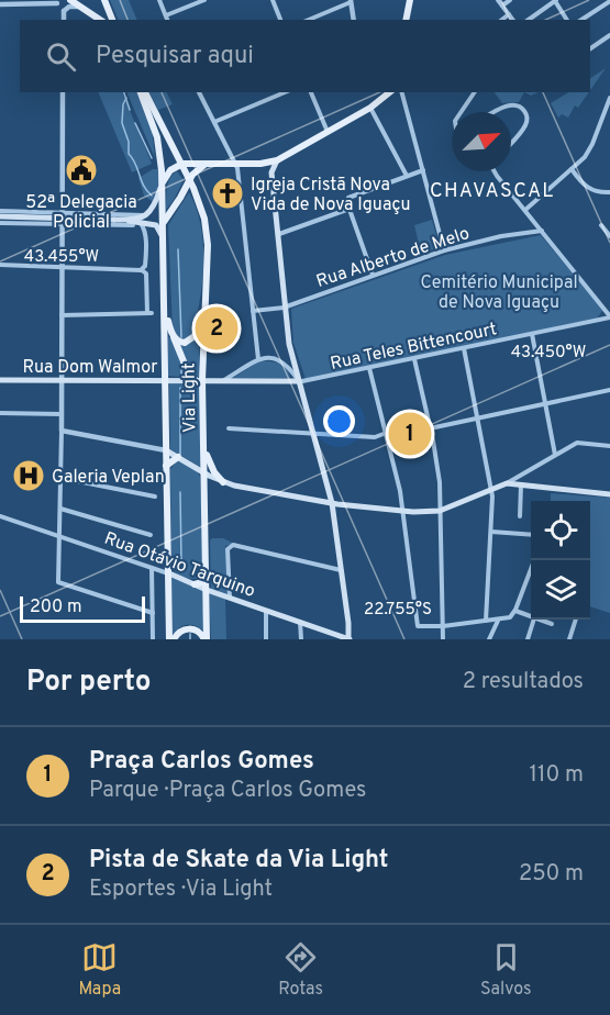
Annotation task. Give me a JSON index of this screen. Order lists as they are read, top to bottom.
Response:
{
  "streets": {
    "main road": ["Rua Dom Walmor", "Via Light", "Rua Otávio Tarquino"],
    "street": ["Rua Alberto de Melo", "Rua Teles Bittencourt"]
  },
  "crossings": [
    ["Rua Teles Bittencourt", "Rua Dom Walmor"],
    ["Rua Dom Walmor", "Via Light"],
    ["Via Light", "Rua Otávio Tarquino"]
  ],
  "districts": ["CHAVASCAL"],
  "parks": ["Cemitério Municipal de Nova Iguaçu"],
  "places": {
    "public building": ["52ª Delegacia Policial"],
    "church": ["Igreja Cristã Nova Vida de Nova Iguaçu"],
    "hospital": ["Galeria Veplan"]
  },
  "scale_bar": "200 m",
  "north": "top right",
  "page": {
    "search": "Pesquisar aqui",
    "pins": ["2", "1"],
    "scale": "200 m",
    "heading": ["Por perto", "2 resultados"],
    "list": [
      {
        "mark": "1",
        "name": "Praça Carlos Gomes",
        "note": "Parque · Praça Carlos Gomes",
        "value": "110 m"
      },
      {
        "mark": "2",
        "name": "Pista de Skate da Via Light",
        "note": "Esportes · Via Light",
        "value": "250 m"
      }
    ],
    "nav": ["Mapa", "Rotas", "Salvos"]
  },
  "coordinates": ["43.455°W", "43.450°W", "22.755°S"]
}
